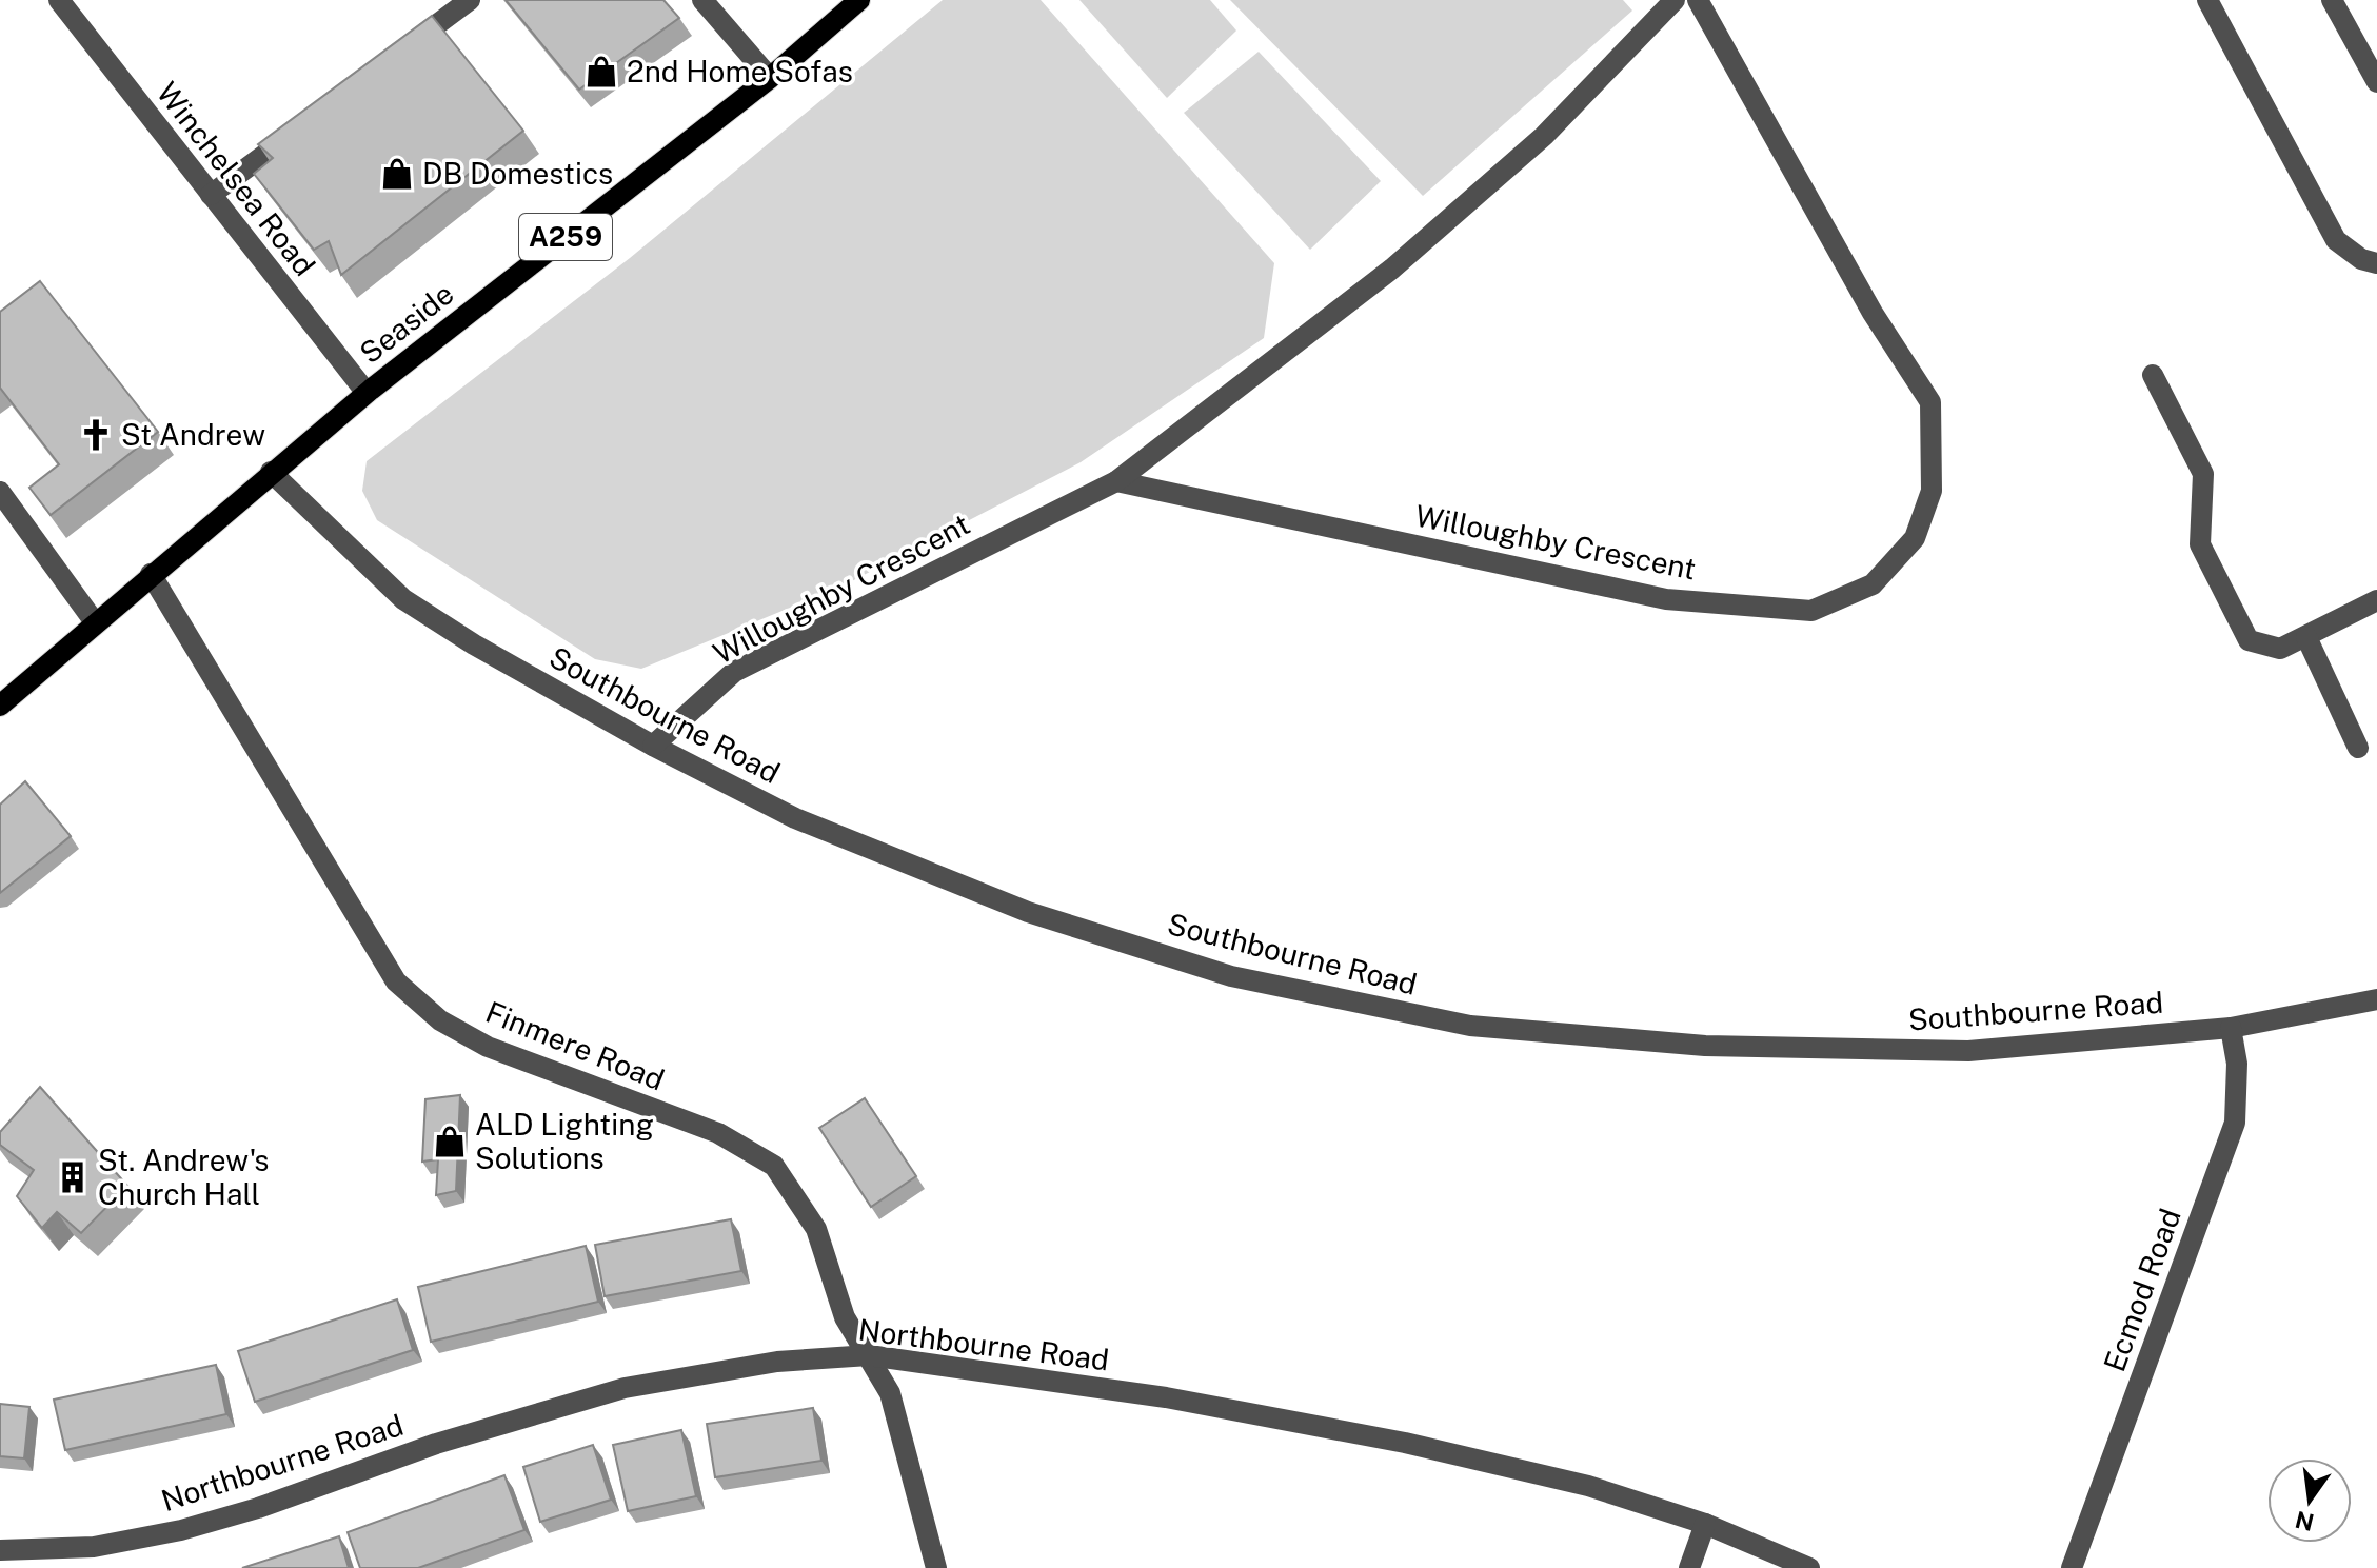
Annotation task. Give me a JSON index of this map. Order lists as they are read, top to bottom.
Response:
{
  "streets": {
    "main road": ["A259", "Seaside"],
    "street": [
      "Winchelsea Road",
      "Willoughby Crescent",
      "Southbourne Road",
      "Finmere Road",
      "Ecmod Road",
      "Northbourne Road"
    ]
  },
  "crossings": [
    ["Winchelsea Road", "Seaside"],
    ["Seaside", "Southbourne Road"],
    ["Seaside", "Finmere Road"],
    ["Willoughby Crescent", "Southbourne Road"],
    ["Southbourne Road", "Ecmod Road"],
    ["Finmere Road", "Northbourne Road"]
  ],
  "places": {
    "shop": ["2nd Home Sofas", "DB Domestics", "ALD Lighting Solutions"],
    "church": ["St Andrew"],
    "building": ["St. Andrew's Church Hall"]
  },
  "north": "bottom"
}
